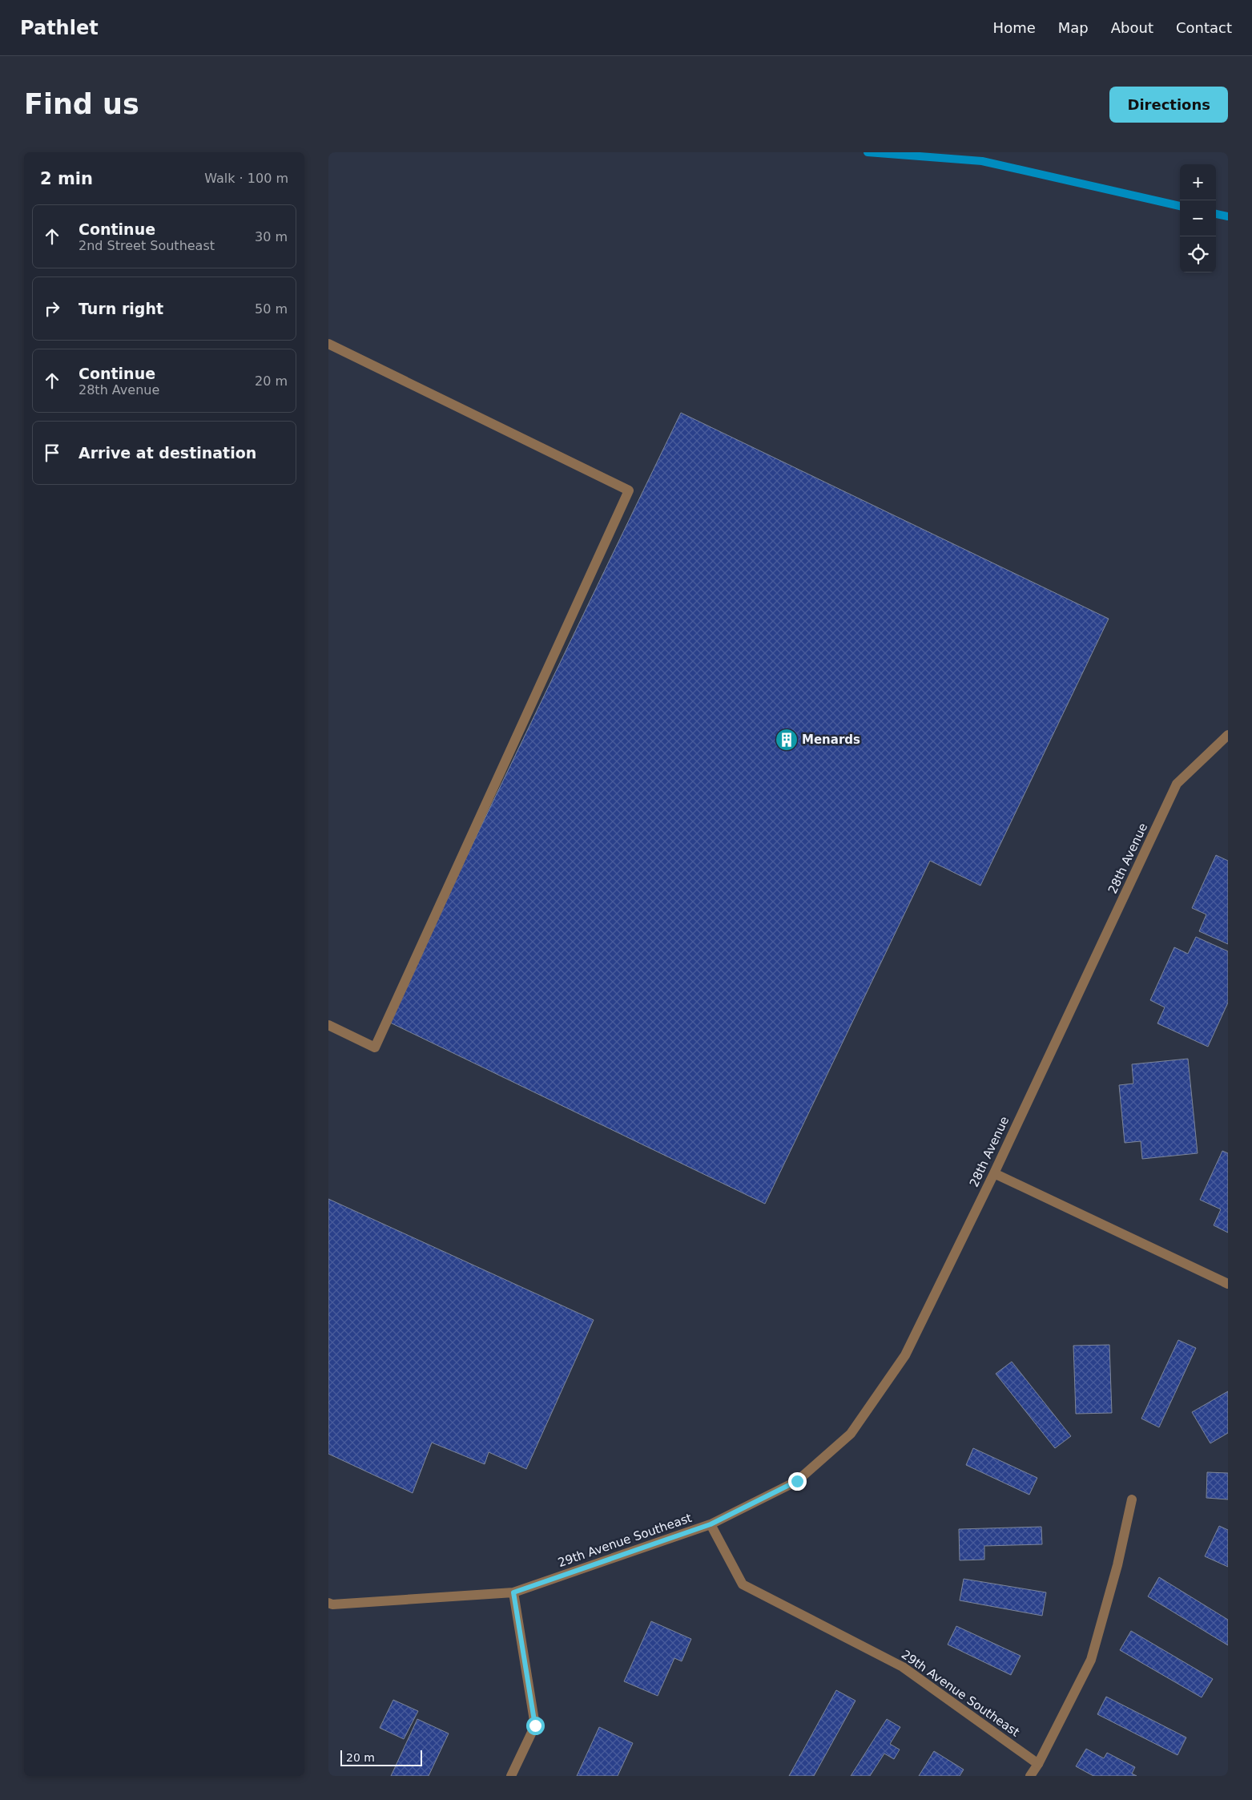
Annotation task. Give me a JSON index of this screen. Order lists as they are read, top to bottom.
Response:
{
  "streets": {
    "street": ["28th Avenue", "29th Avenue Southeast"]
  },
  "crossings": [
    ["28th Avenue", "29th Avenue Southeast"]
  ],
  "places": {
    "building": ["Menards"]
  },
  "scale_bar": "20 m",
  "page": {
    "header": "Pathlet",
    "nav": [
      "Home",
      "Map",
      "About",
      "Contact"
    ],
    "buttons": "Directions",
    "title": "Find us",
    "heading": ["2 min", "Walk · 100 m"],
    "map_buttons": ["+", "−"],
    "list": [
      ["Continue", "2nd Street Southeast", "30 m"],
      ["Turn right", "50 m"],
      ["Continue", "28th Avenue", "20 m"],
      "Arrive at destination"
    ],
    "scale": "20 m"
  }
}
